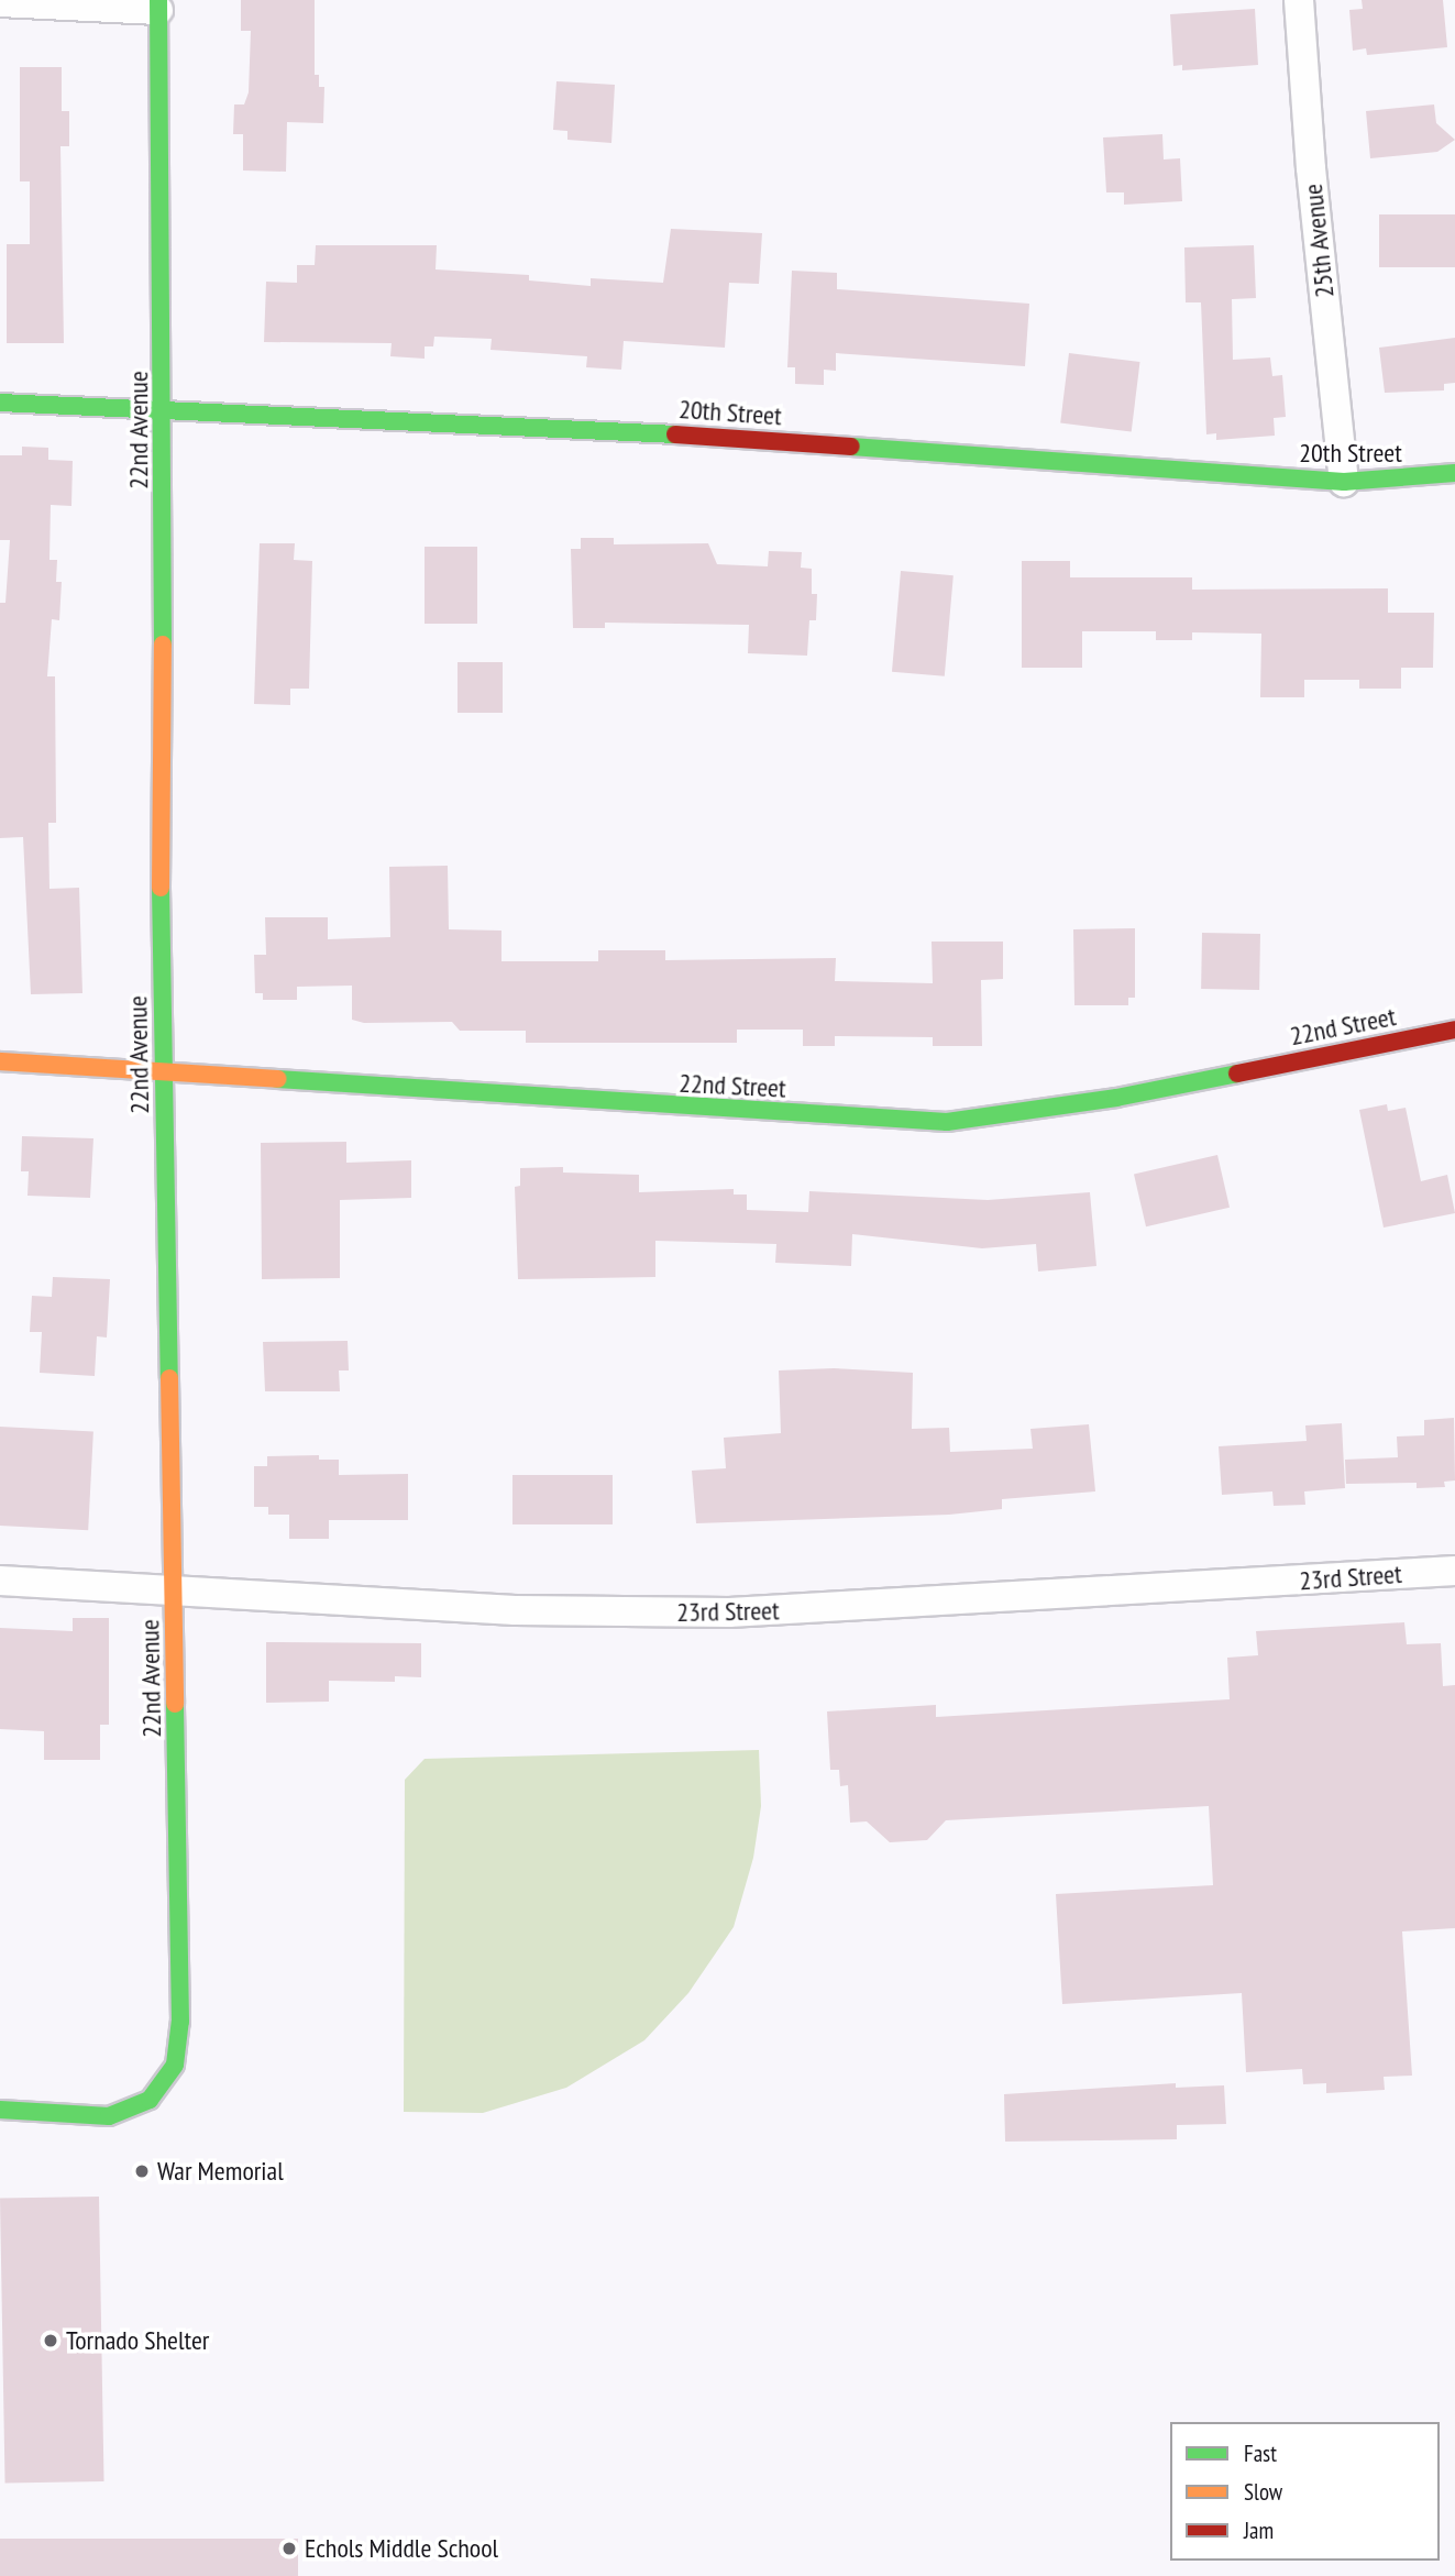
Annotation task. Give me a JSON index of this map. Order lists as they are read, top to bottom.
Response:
{
  "streets": {
    "street": [
      "25th Avenue",
      "20th Street",
      "22nd Avenue",
      "22nd Street",
      "23rd Street"
    ]
  },
  "crossings": [
    ["25th Avenue", "20th Street"],
    ["20th Street", "22nd Avenue"],
    ["22nd Avenue", "22nd Street"],
    ["22nd Avenue", "23rd Street"]
  ],
  "places": ["War Memorial", "Tornado Shelter", "Echols Middle School"],
  "legend": ["Fast", "Slow", "Jam"]
}
